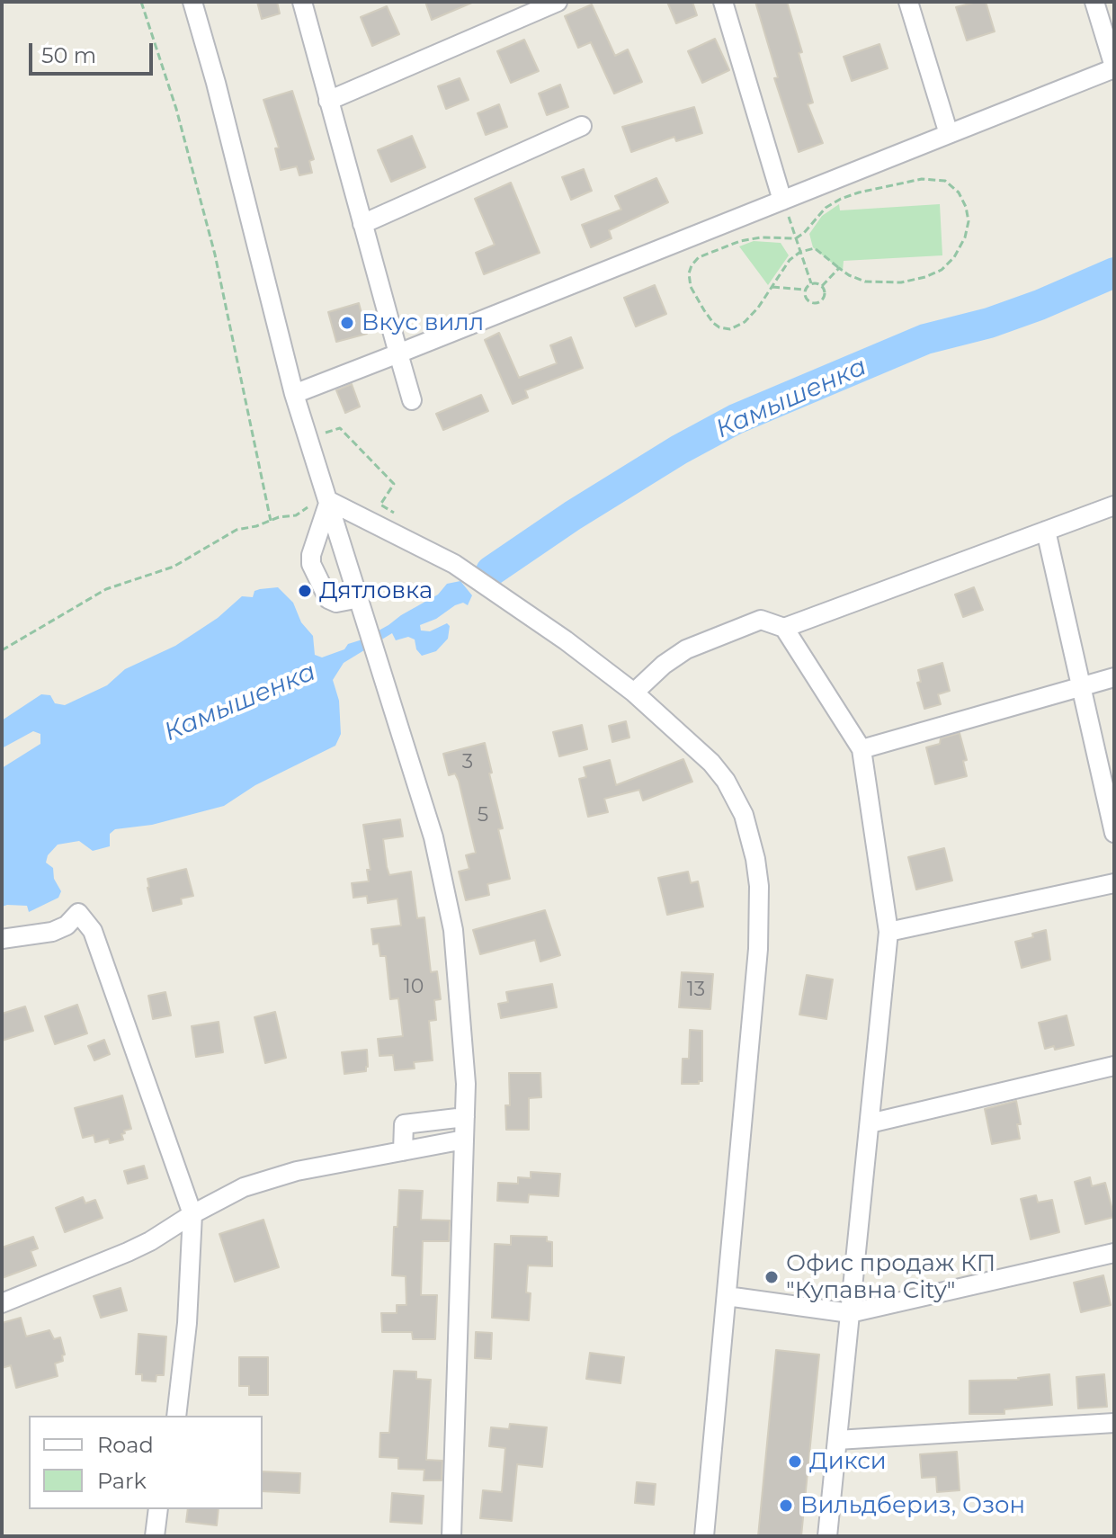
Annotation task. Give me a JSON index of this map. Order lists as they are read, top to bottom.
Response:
{
  "water": ["Камышенка"],
  "places": [
    "Вкус вилл",
    "Дятловка",
    "Офис продаж КП \"Купавна City\"",
    "Дикси",
    "Вильдбериз, Озон"
  ],
  "house_numbers": [
    "3",
    "5",
    "10",
    "13"
  ],
  "legend": ["Road", "Park"],
  "scale_bar": "50 m"
}
